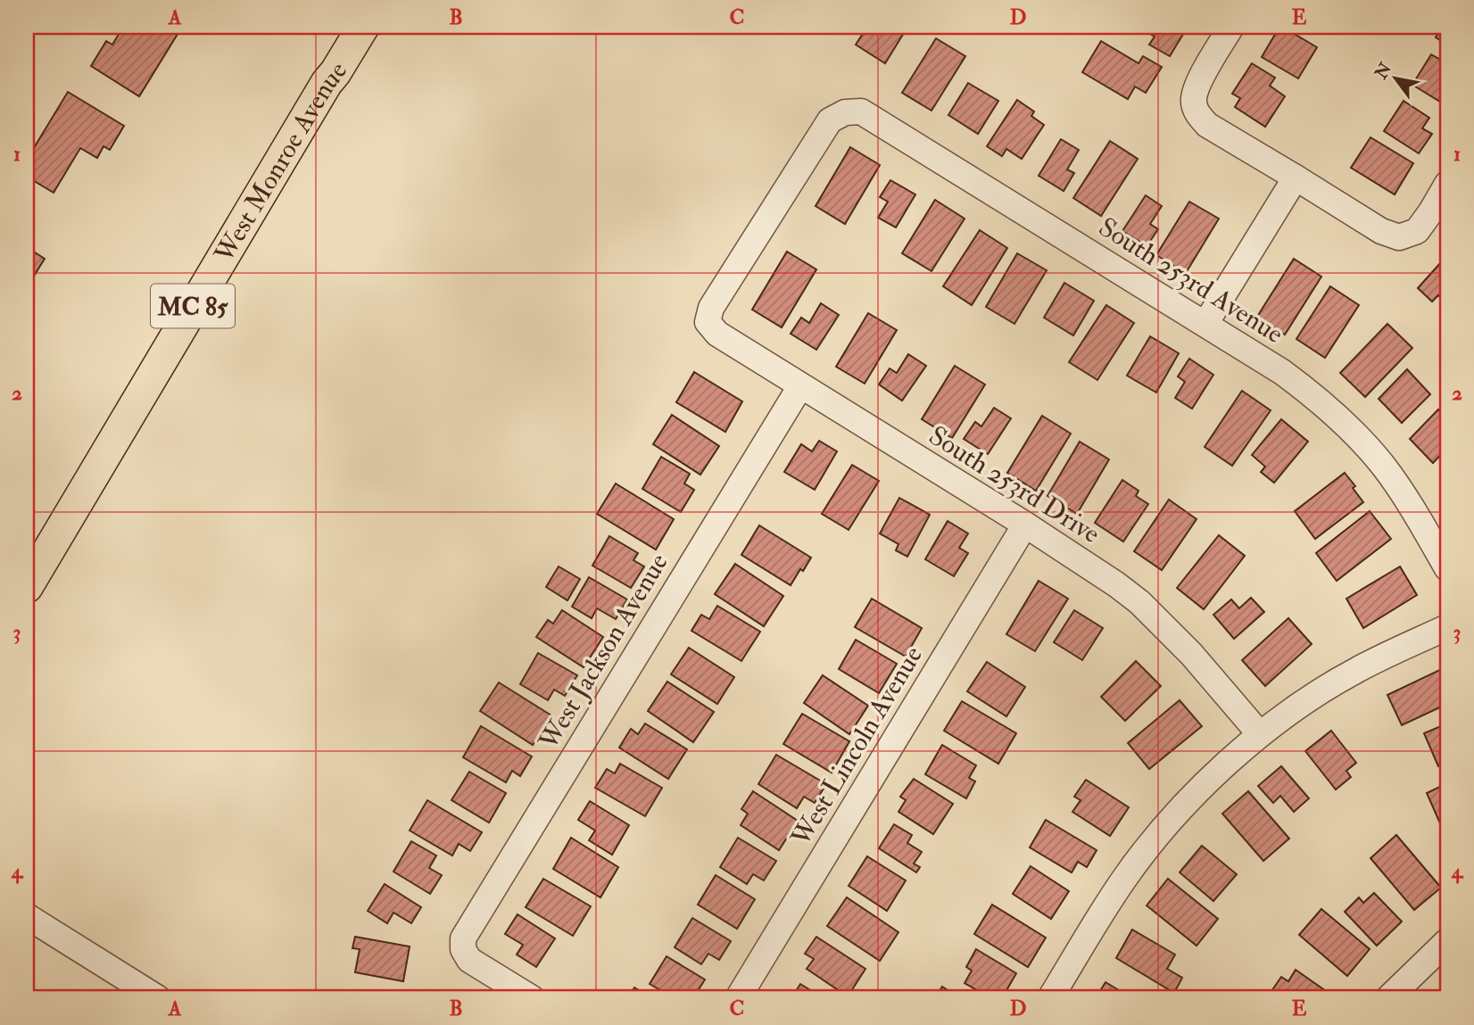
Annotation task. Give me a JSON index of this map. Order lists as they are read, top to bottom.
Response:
{
  "streets": {
    "main road": ["West Monroe Avenue", "MC 85"],
    "street": [
      "South 253rd Avenue",
      "South 253rd Drive",
      "West Jackson Avenue",
      "West Lincoln Avenue"
    ]
  },
  "crossings": [
    ["South 253rd Avenue", "South 253rd Drive"],
    ["South 253rd Drive", "West Jackson Avenue"],
    ["South 253rd Drive", "West Lincoln Avenue"]
  ],
  "north": "top left",
  "grid": {
    "columns": [
      "A",
      "B",
      "C",
      "D",
      "E"
    ],
    "rows": [
      "1",
      "2",
      "3",
      "4"
    ]
  }
}
